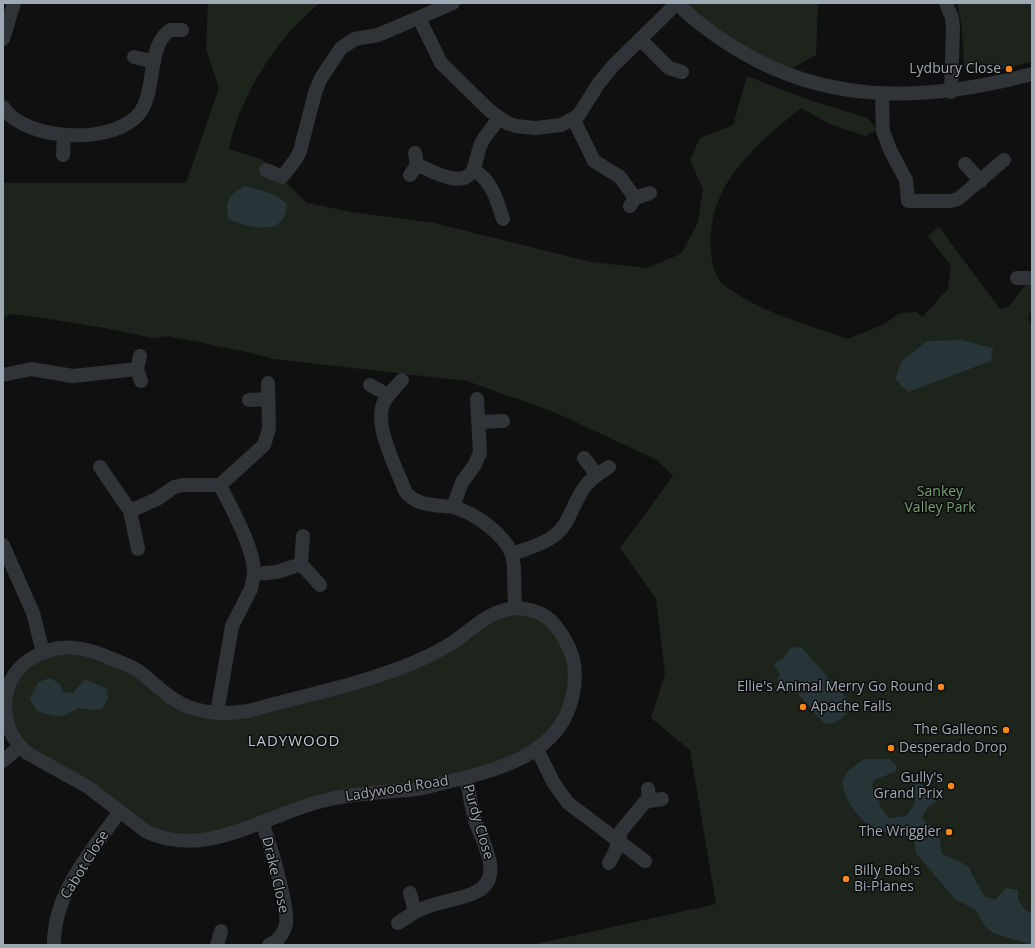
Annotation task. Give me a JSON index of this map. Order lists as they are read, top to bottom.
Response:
{
  "streets": {
    "street": [
      "Ladywood Road",
      "Purdy Close",
      "Cabot Close",
      "Drake Close"
    ]
  },
  "crossings": [
    ["Ladywood Road", "Purdy Close"],
    ["Ladywood Road", "Cabot Close"],
    ["Ladywood Road", "Drake Close"]
  ],
  "districts": ["LADYWOOD"],
  "parks": ["Sankey Valley Park"],
  "places": [
    "Lydbury Close",
    "Ellie's Animal Merry Go Round",
    "Apache Falls",
    "The Galleons",
    "Desperado Drop",
    "Gully's Grand Prix",
    "The Wriggler",
    "Billy Bob's Bi-Planes"
  ]
}
